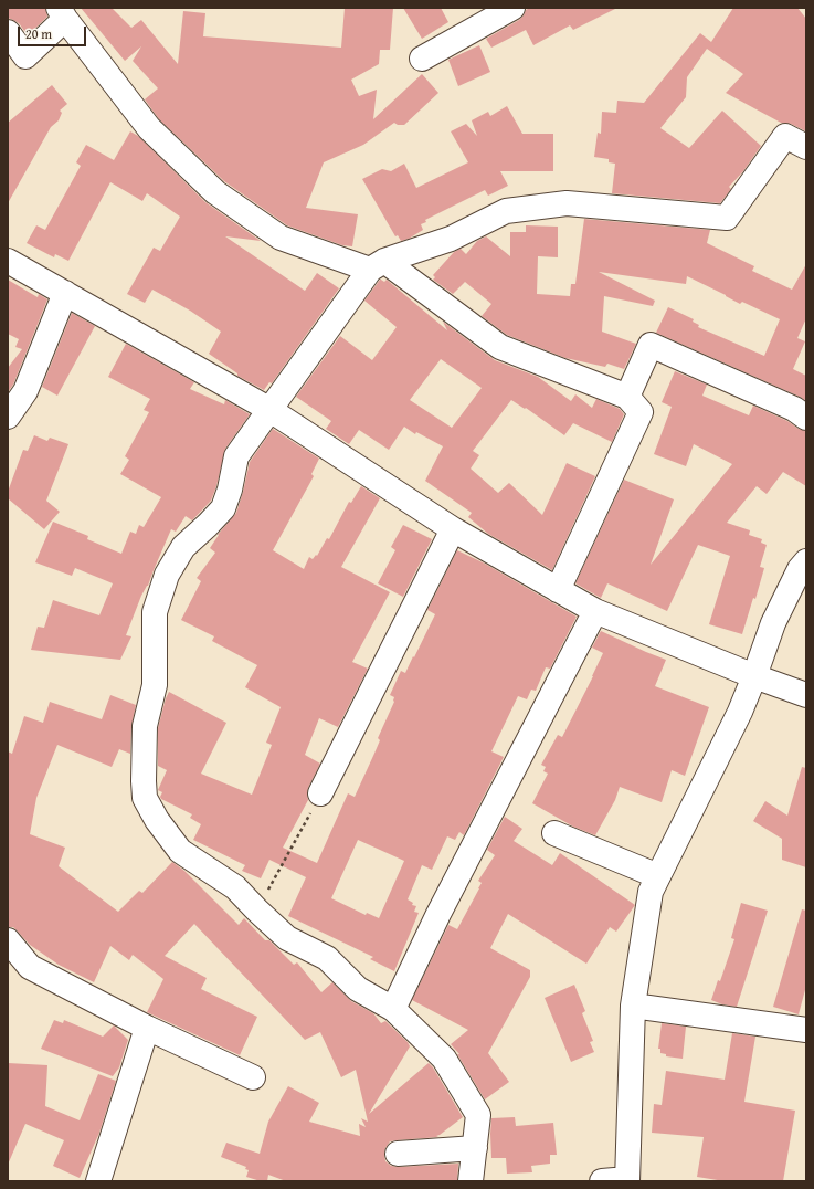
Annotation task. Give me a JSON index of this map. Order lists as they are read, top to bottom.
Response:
{
  "scale_bar": "20 m"
}
